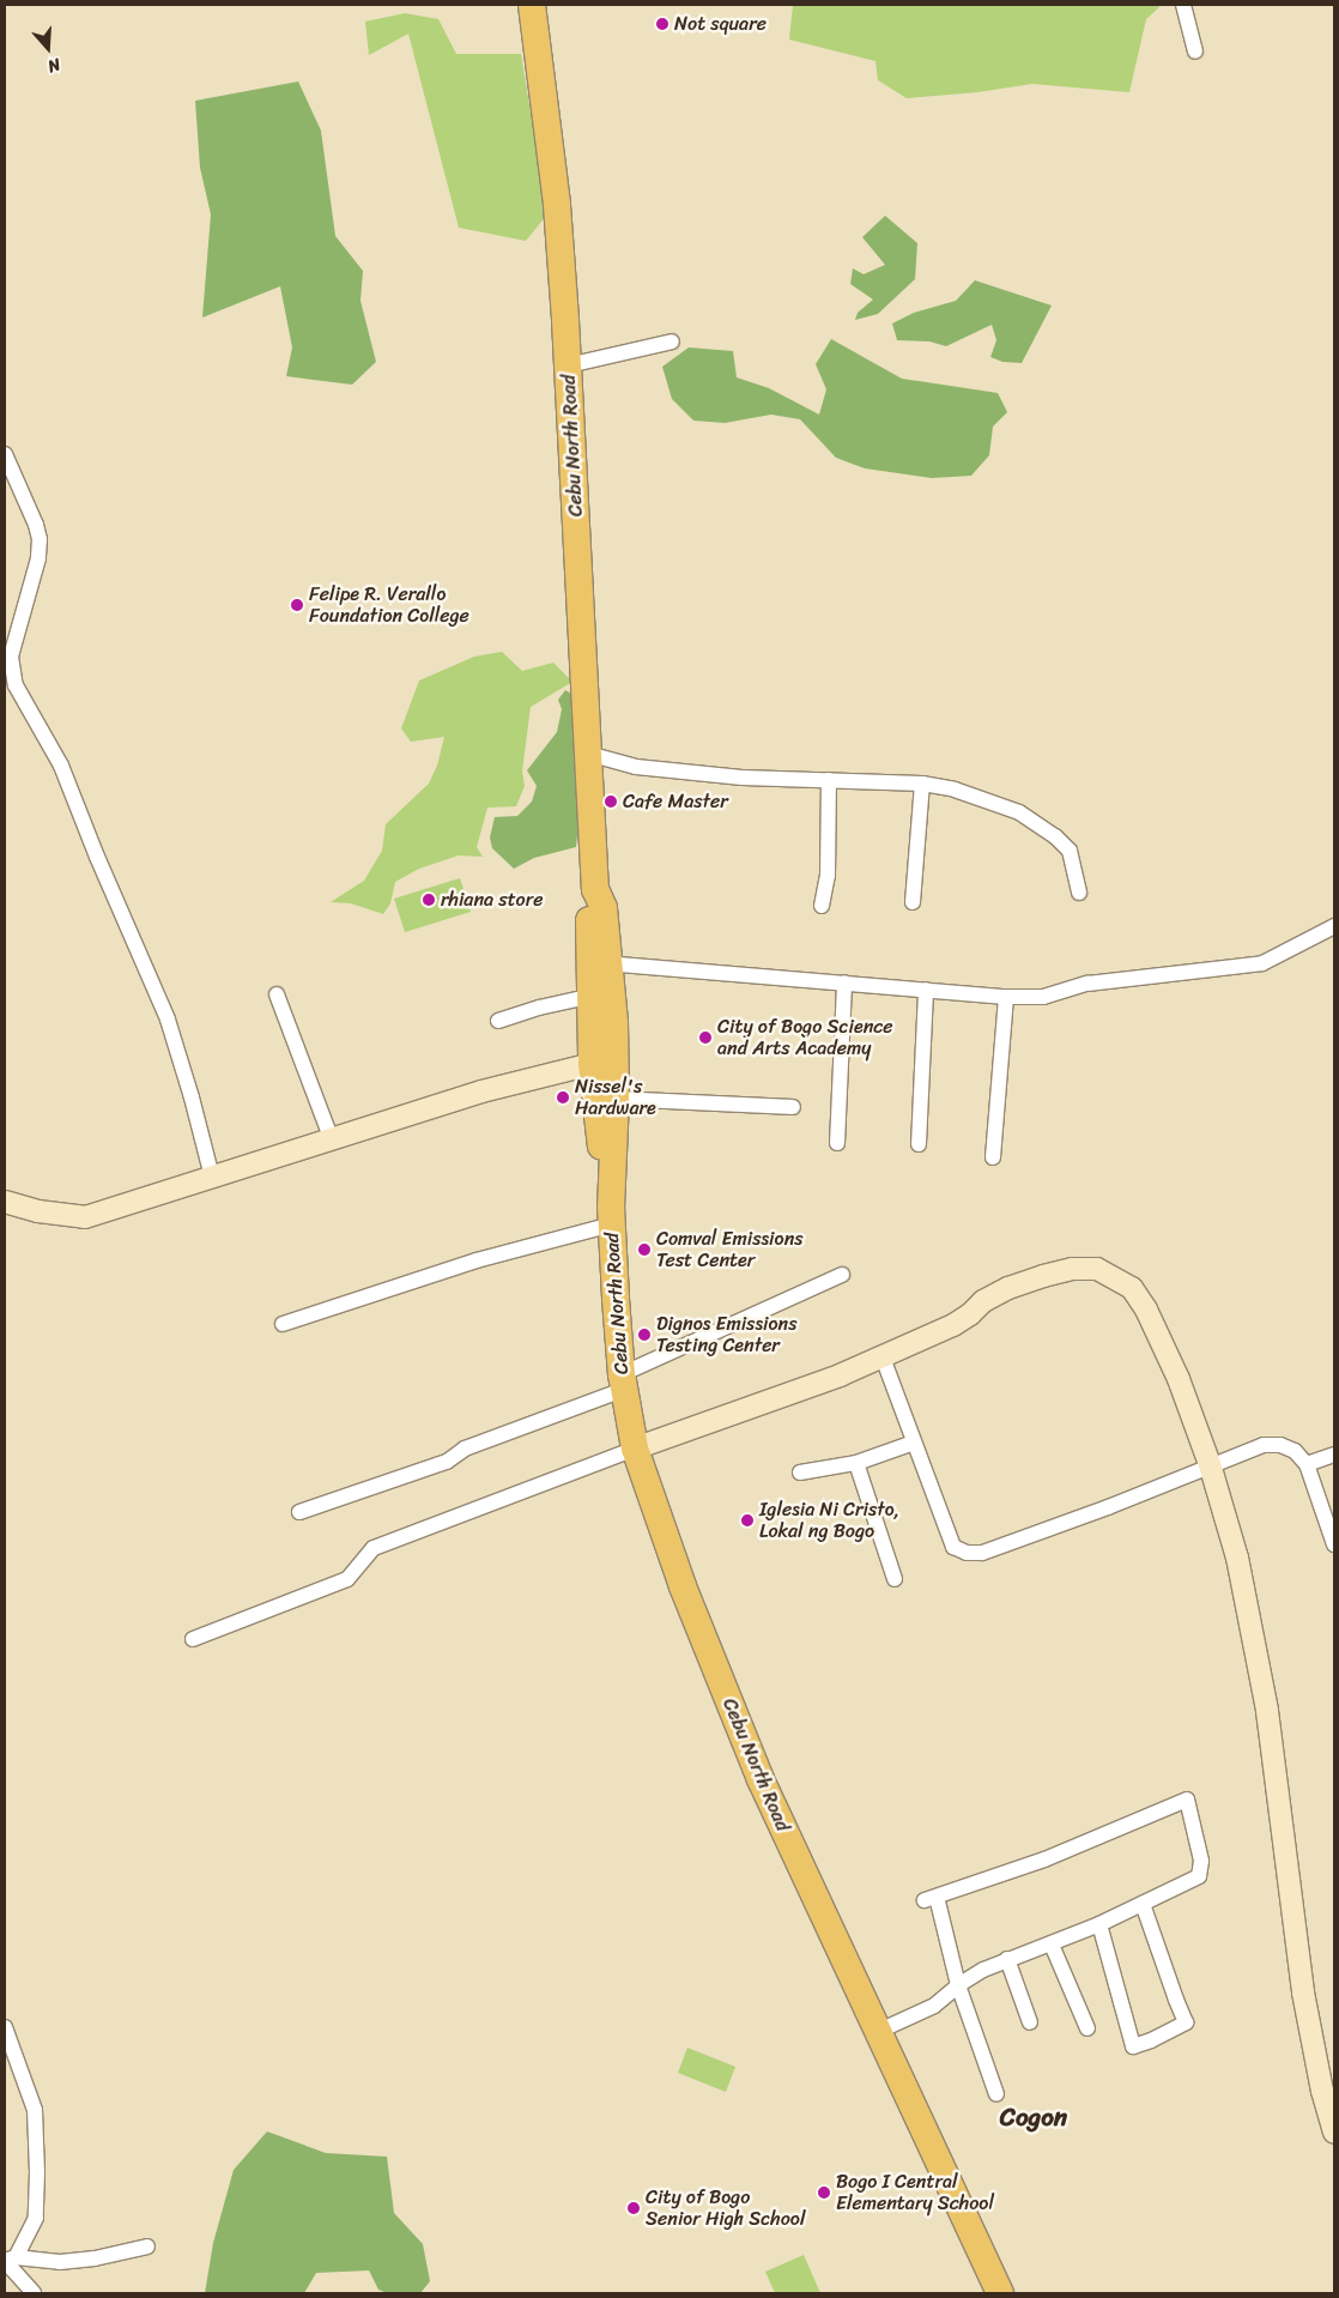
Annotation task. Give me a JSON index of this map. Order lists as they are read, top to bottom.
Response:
{
  "streets": {
    "highway": ["Cebu North Road"]
  },
  "districts": ["Cogon"],
  "places": [
    "Not square",
    "Felipe R. Verallo Foundation College",
    "Cafe Master",
    "rhiana store",
    "City of Bogo Science and Arts Academy",
    "Nissel's Hardware",
    "Comval Emissions Test Center",
    "Dignos Emissions Testing Center",
    "Iglesia Ni Cristo, Lokal ng Bogo",
    "Bogo I Central Elementary School",
    "City of Bogo Senior High School"
  ],
  "north": "bottom"
}
